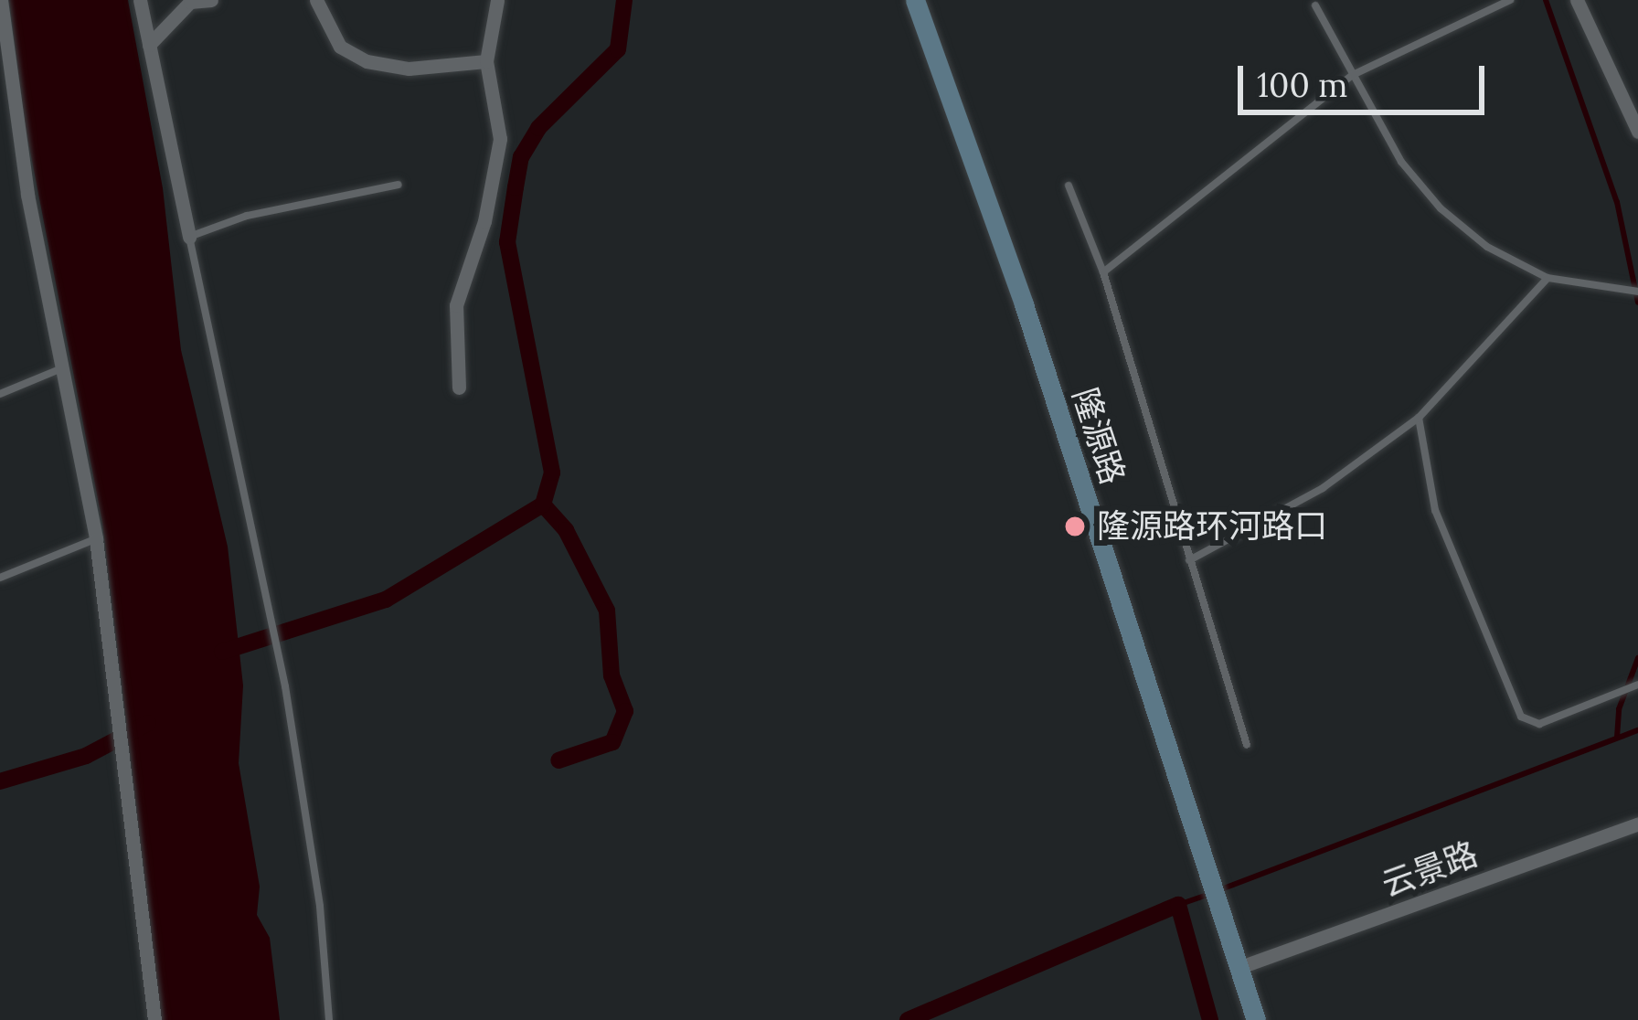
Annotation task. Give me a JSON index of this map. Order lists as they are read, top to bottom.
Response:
{
  "streets": {
    "main road": ["隆源路"],
    "street": ["云景路"]
  },
  "crossings": [
    ["隆源路", "云景路"]
  ],
  "places": ["隆源路环河路口"],
  "scale_bar": "100 m"
}
